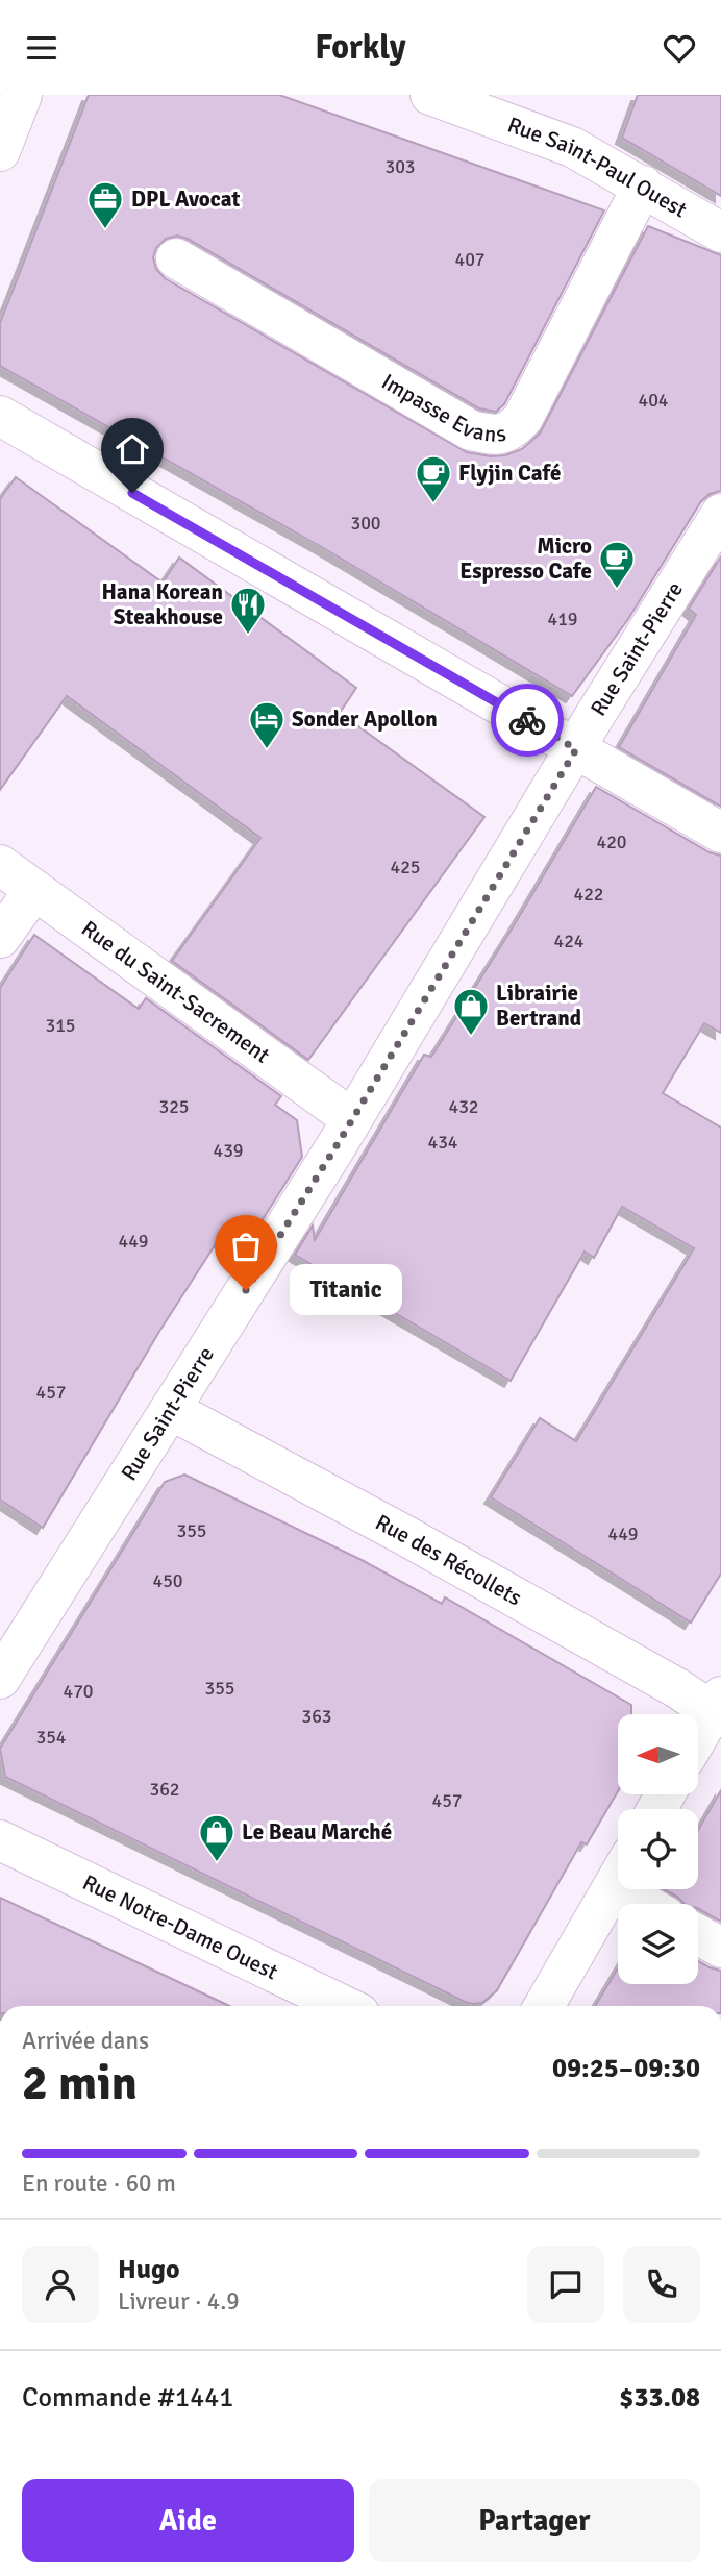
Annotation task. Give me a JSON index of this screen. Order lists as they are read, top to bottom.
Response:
{
  "streets": {
    "street": [
      "Rue Saint-Paul Ouest",
      "Impasse Evans",
      "Rue Saint-Pierre",
      "Rue du Saint-Sacrement",
      "Rue des Récollets",
      "Rue Notre-Dame Ouest"
    ]
  },
  "crossings": [
    ["Rue Saint-Paul Ouest", "Impasse Evans"],
    ["Rue Saint-Pierre", "Rue du Saint-Sacrement"],
    ["Rue Saint-Pierre", "Rue des Récollets"]
  ],
  "places": {
    "office": ["DPL Avocat"],
    "cafe": ["Flyjin Café", "Micro Espresso Cafe"],
    "restaurant": ["Hana Korean Steakhouse"],
    "hotel": ["Sonder Apollon"],
    "shop": ["Librairie Bertrand", "Le Beau Marché"],
    "other": ["Titanic"]
  },
  "house_numbers": [
    "303",
    "407",
    "404",
    "300",
    "419",
    "420",
    "425",
    "422",
    "424",
    "315",
    "325",
    "432",
    "434",
    "439",
    "449",
    "457",
    "355",
    "449",
    "450",
    "355",
    "470",
    "363",
    "354",
    "362",
    "457"
  ],
  "north": "left",
  "page": {
    "header": "Forkly",
    "bubble": "Titanic",
    "heading": ["2 min", "Arrivée dans", "09:25–09:30"],
    "panel": [
      "Hugo",
      "Livreur · 4.9",
      "Commande #1441",
      "$33.08"
    ],
    "bar": "En route · 60 m",
    "buttons": ["Aide", "Partager"]
  }
}
